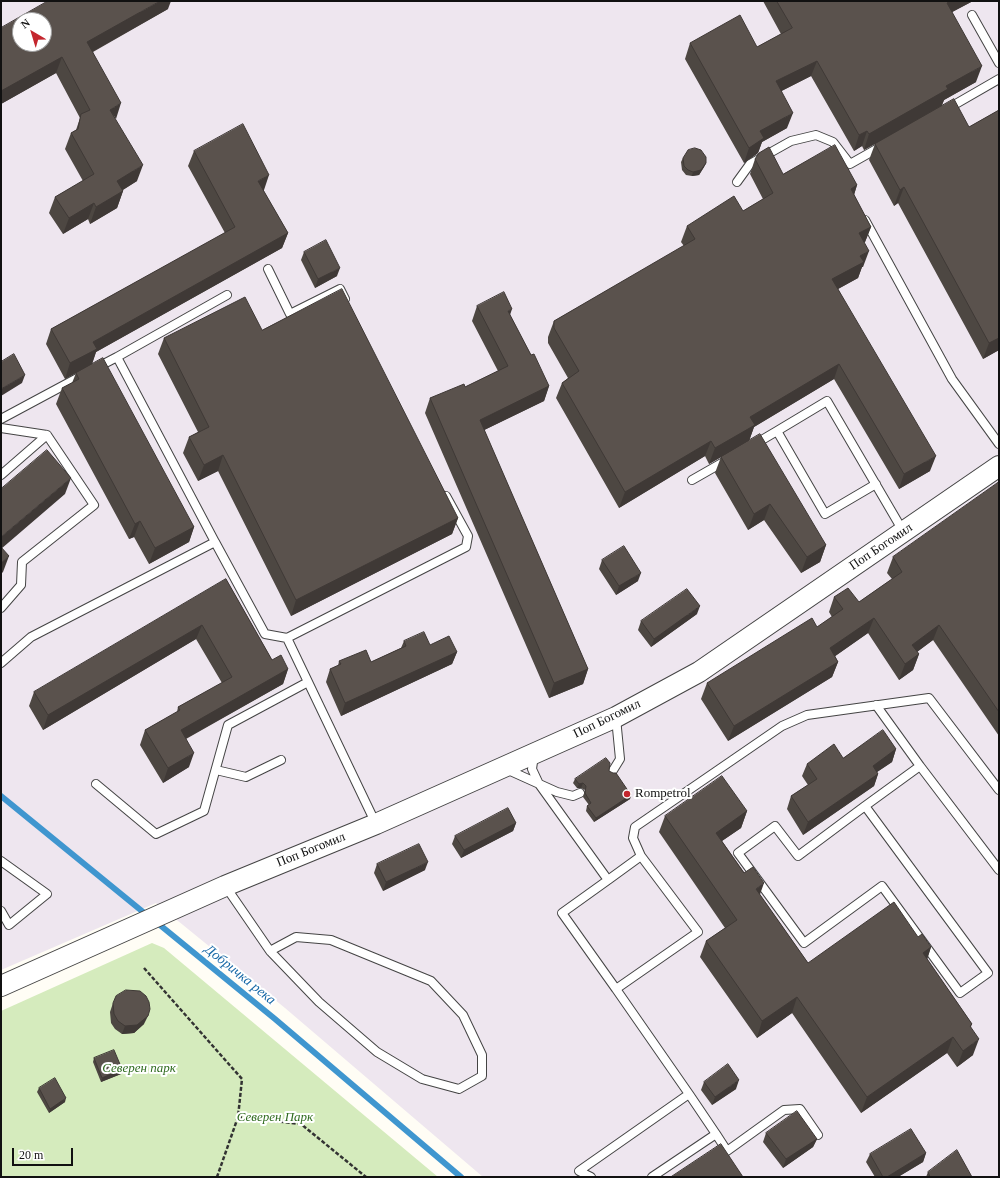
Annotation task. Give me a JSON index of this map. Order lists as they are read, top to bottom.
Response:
{
  "streets": {
    "street": ["Поп Богомил"]
  },
  "water": ["Добричка река"],
  "parks": ["Северен парк", "Северен Парк"],
  "places": ["Rompetrol"],
  "scale_bar": "20 m",
  "north": "top left"
}
